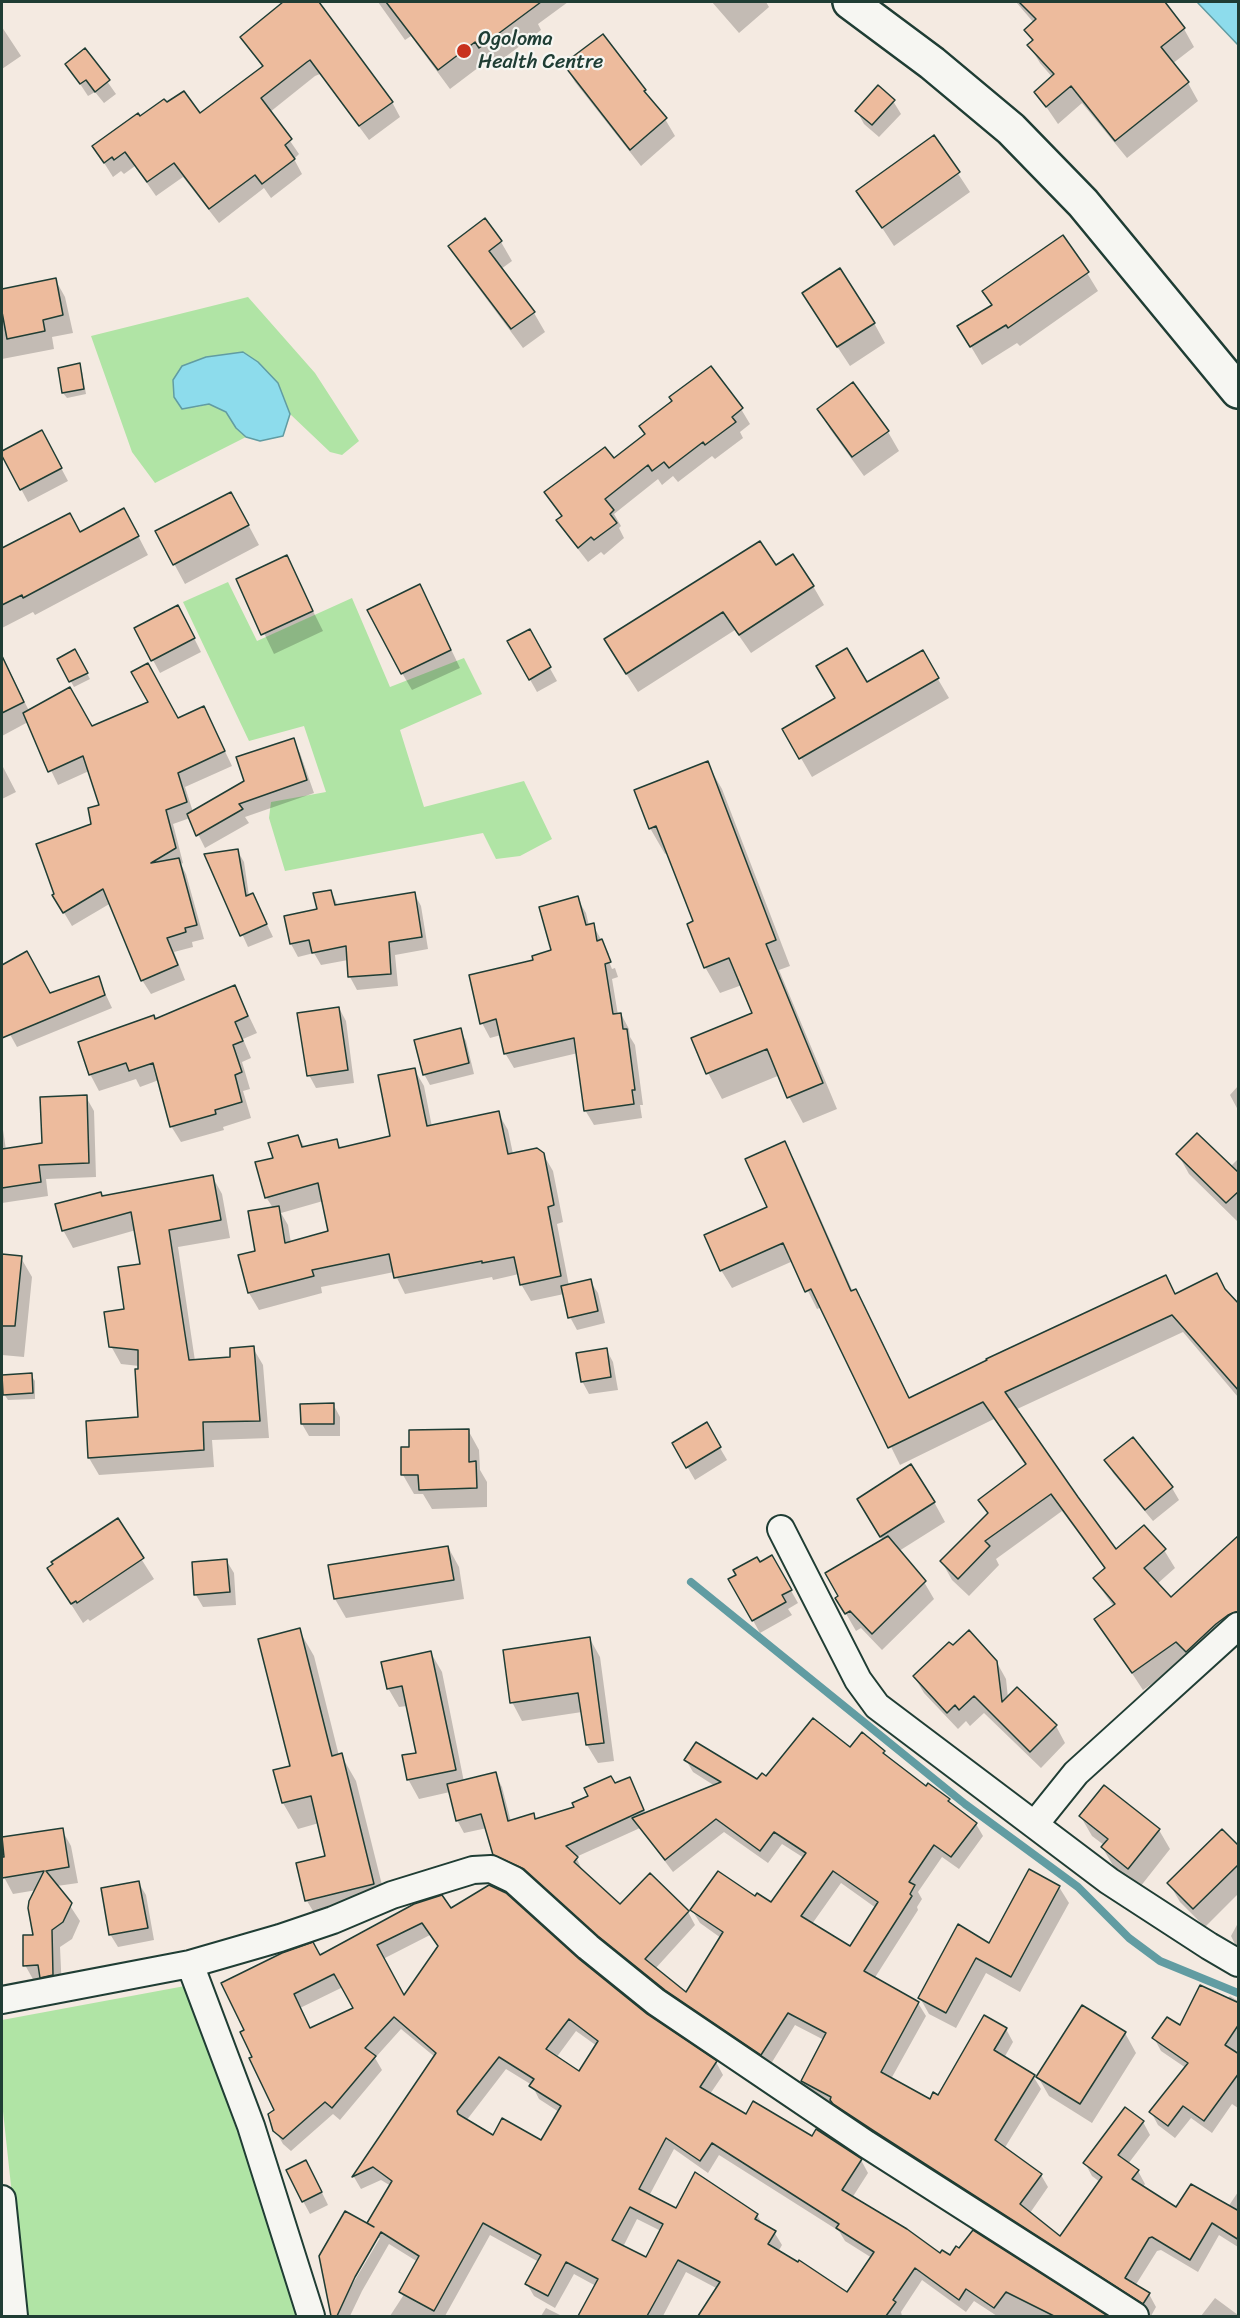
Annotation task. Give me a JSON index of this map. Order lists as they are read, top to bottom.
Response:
{
  "places": ["Ogoloma Health Centre"]
}
